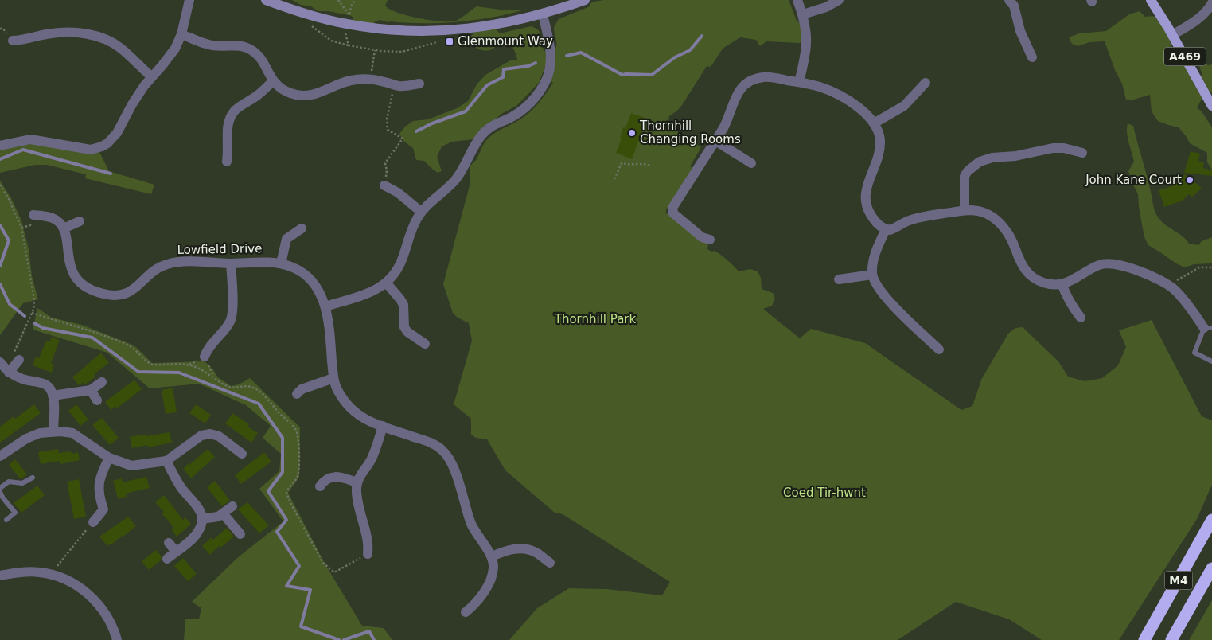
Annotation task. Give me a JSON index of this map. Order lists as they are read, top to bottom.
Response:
{
  "streets": {
    "highway": ["M4"],
    "main road": ["A469"],
    "street": ["Lowfield Drive"]
  },
  "parks": ["Thornhill Park", "Coed Tir-hwnt"],
  "places": {
    "transit": ["Glenmount Way"],
    "other": ["Thornhill Changing Rooms", "John Kane Court"]
  }
}
